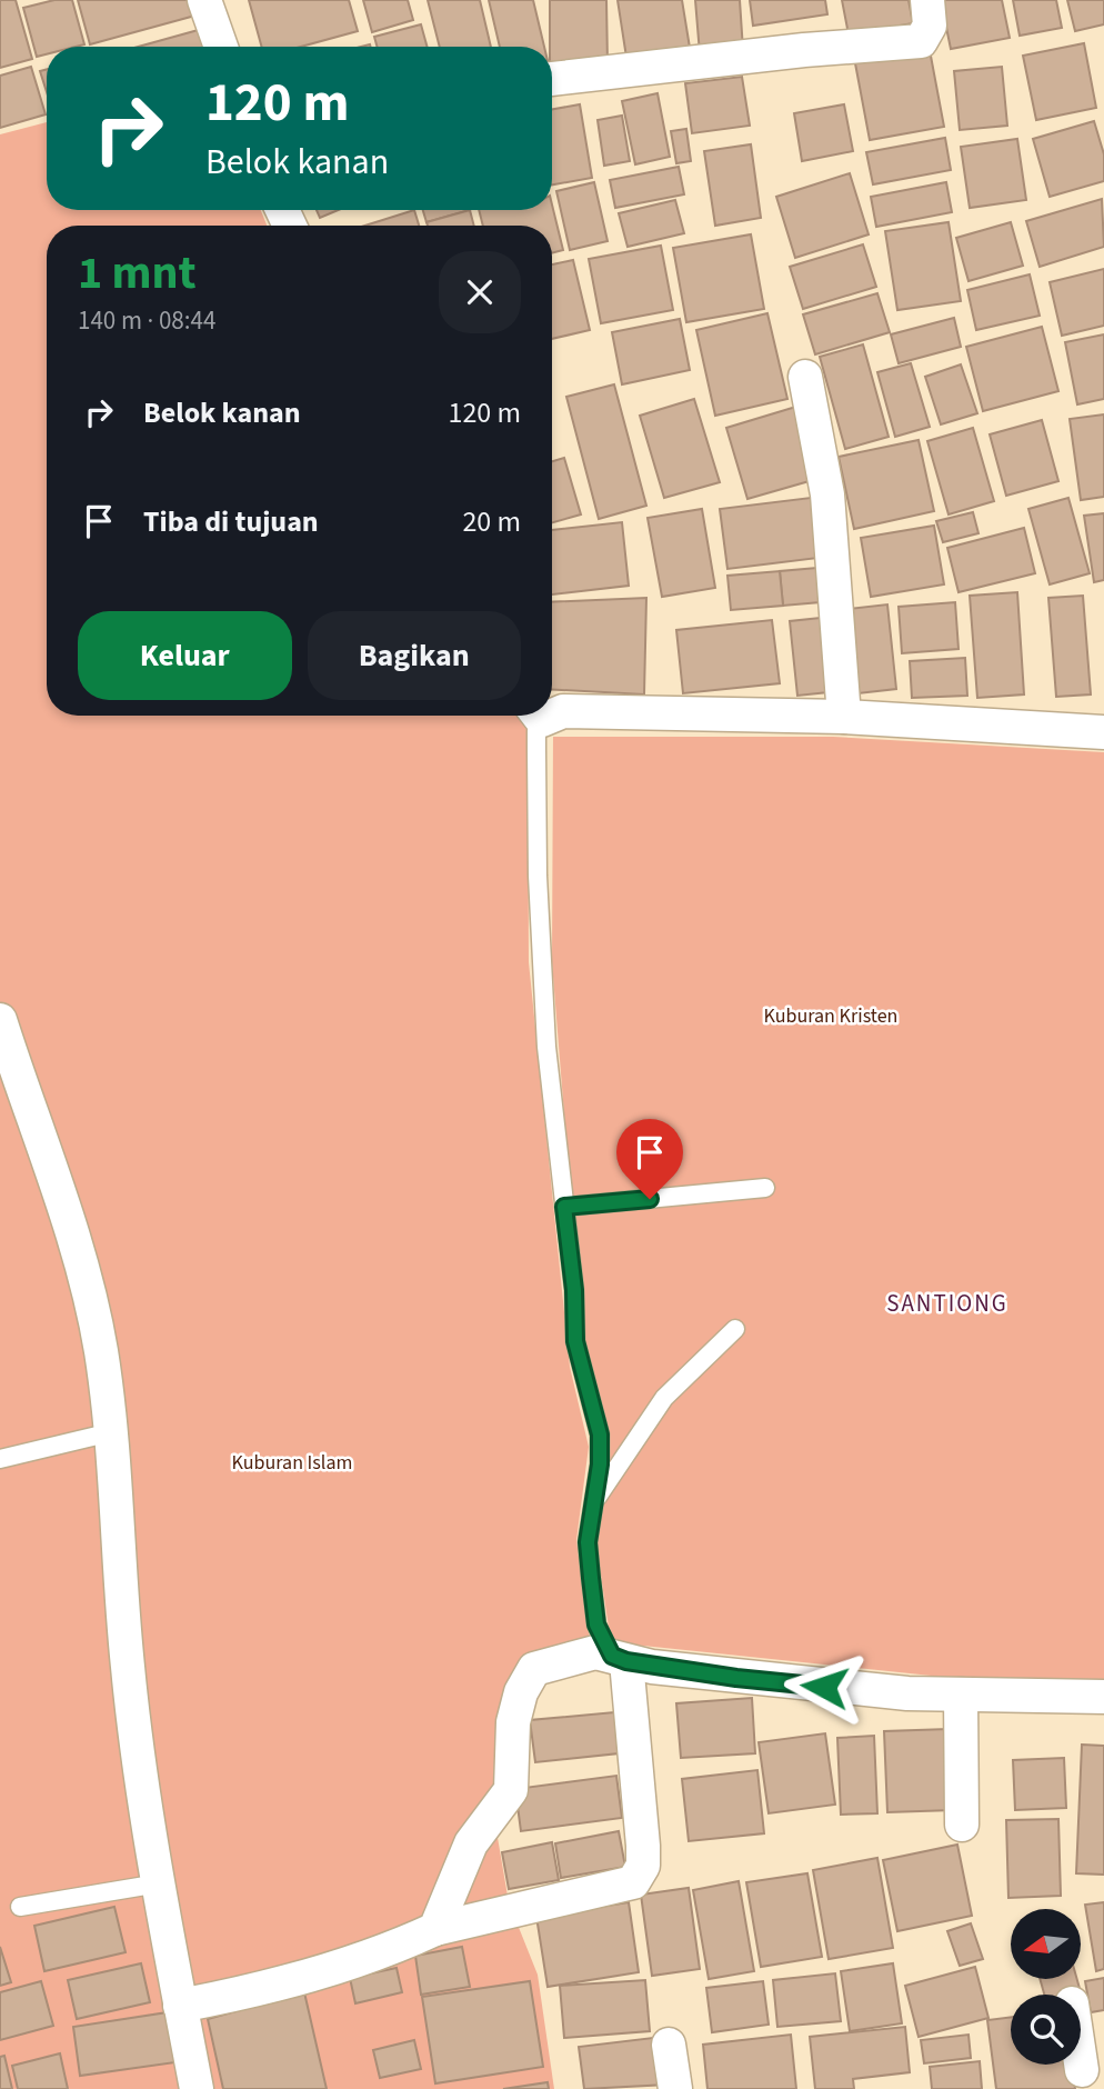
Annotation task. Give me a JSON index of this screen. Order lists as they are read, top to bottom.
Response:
{
  "districts": ["SANTIONG"],
  "parks": ["Kuburan Kristen", "Kuburan Islam"],
  "north": "left",
  "page": {
    "turn": ["120 m", "Belok kanan"],
    "heading": ["1 mnt", "140 m · 08:44"],
    "list": [
      {
        "name": "Belok kanan",
        "value": "120 m"
      },
      {
        "name": "Tiba di tujuan",
        "value": "20 m"
      }
    ],
    "buttons": ["Keluar", "Bagikan"]
  }
}
